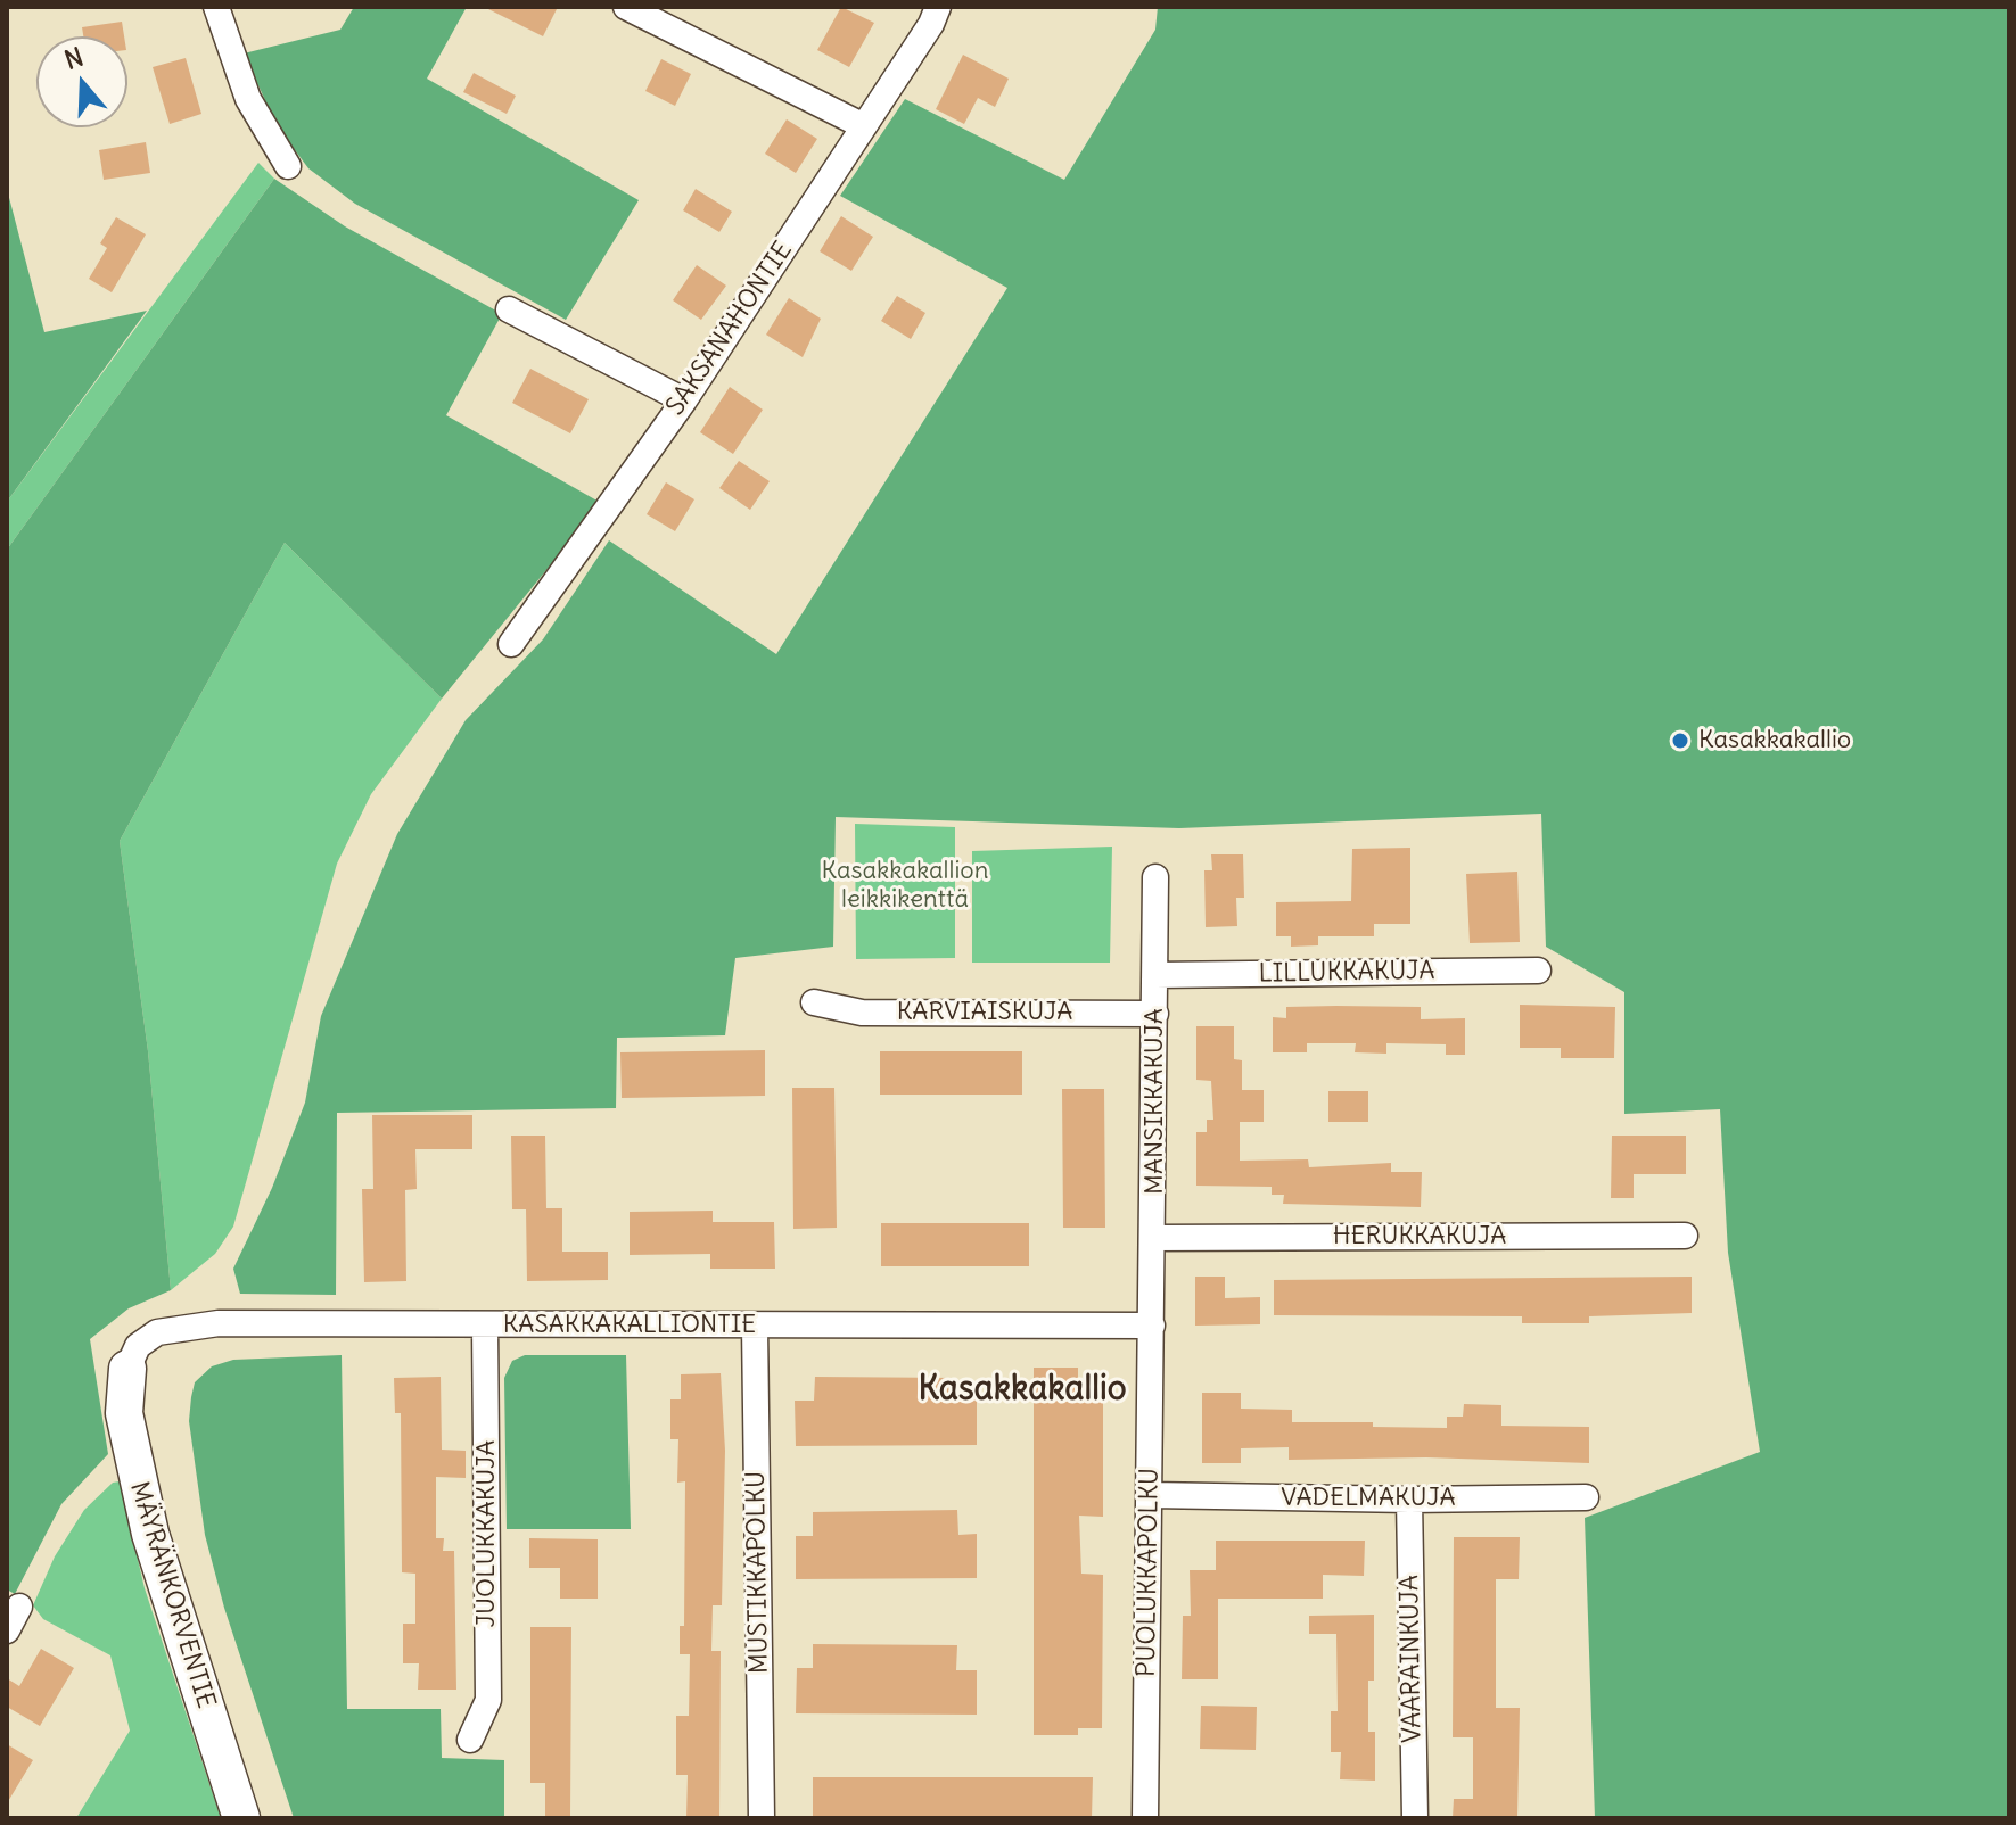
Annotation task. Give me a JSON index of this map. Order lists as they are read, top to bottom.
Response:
{
  "streets": {
    "street": [
      "SAKSANAHONTIE",
      "LILLUKKAKUJA",
      "KARVIAISKUJA",
      "MANSIKKAKUJA",
      "HERUKKAKUJA",
      "KASAKKAKALLIONTIE",
      "VADELMAKUJA",
      "JUOLUKKAKUJA",
      "MUSTIKKAPOLKU",
      "PUOLUKKAPOLKU",
      "MÄYRÄNKORVENTIE",
      "VAARAINKUJA"
    ]
  },
  "crossings": [
    ["LILLUKKAKUJA", "MANSIKKAKUJA"],
    ["KARVIAISKUJA", "MANSIKKAKUJA"],
    ["MANSIKKAKUJA", "HERUKKAKUJA"],
    ["MANSIKKAKUJA", "KASAKKAKALLIONTIE"],
    ["MANSIKKAKUJA", "PUOLUKKAPOLKU"],
    ["KASAKKAKALLIONTIE", "JUOLUKKAKUJA"],
    ["KASAKKAKALLIONTIE", "MUSTIKKAPOLKU"],
    ["KASAKKAKALLIONTIE", "PUOLUKKAPOLKU"],
    ["KASAKKAKALLIONTIE", "MÄYRÄNKORVENTIE"],
    ["VADELMAKUJA", "PUOLUKKAPOLKU"],
    ["VADELMAKUJA", "VAARAINKUJA"]
  ],
  "districts": ["Kasakkakallio"],
  "parks": ["Kasakkakallion leikkikenttä"],
  "places": ["Kasakkakallio"],
  "north": "top"
}
